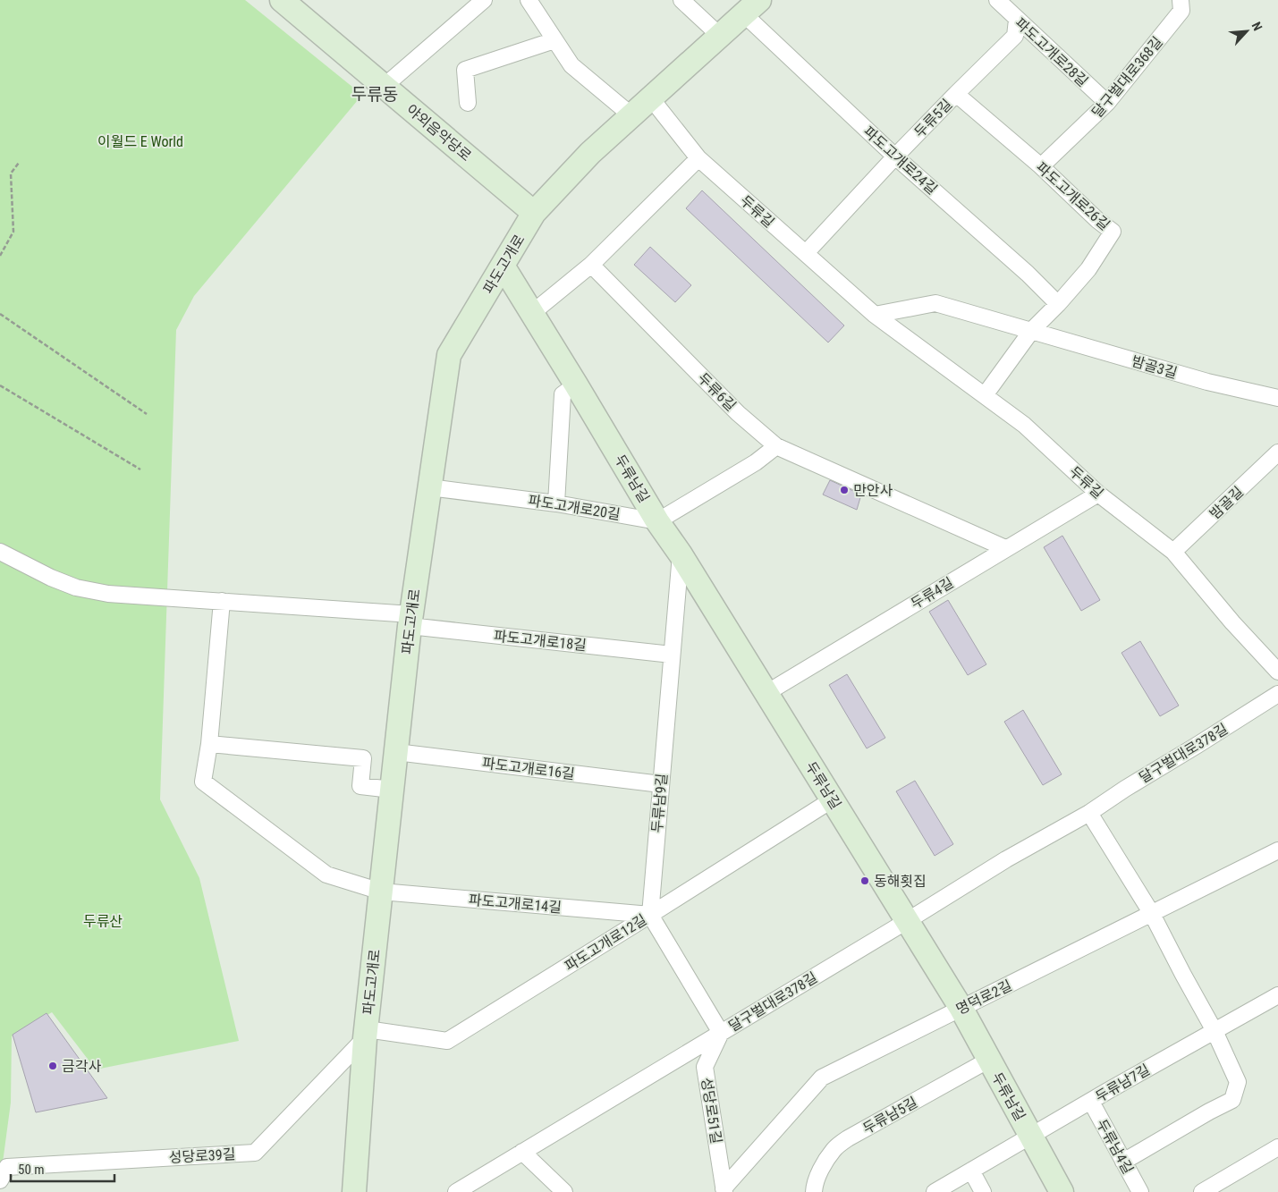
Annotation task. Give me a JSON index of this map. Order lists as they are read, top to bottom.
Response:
{
  "streets": {
    "street": [
      "파도고개로28길",
      "달구벌대로368길",
      "두류5길",
      "야외음악당로",
      "파도고개로24길",
      "파도고개로26길",
      "두류길",
      "파도고개로",
      "밤골3길",
      "두류6길",
      "두류남길",
      "밤골길",
      "파도고개로20길",
      "두류4길",
      "파도고개로18길",
      "달구벌대로378길",
      "파도고개로16길",
      "두류남9길",
      "파도고개로14길",
      "파도고개로12길",
      "명덕로2길",
      "두류남7길",
      "성당로51길",
      "두류남5길",
      "두류남4길",
      "성당로39길"
    ]
  },
  "crossings": [
    ["파도고개로28길", "달구벌대로368길"],
    ["파도고개로28길", "두류5길"],
    ["달구벌대로368길", "파도고개로26길"],
    ["두류5길", "파도고개로24길"],
    ["두류5길", "파도고개로26길"],
    ["두류5길", "두류길"],
    ["야외음악당로", "파도고개로"],
    ["파도고개로24길", "파도고개로26길"],
    ["파도고개로24길", "파도고개로"],
    ["파도고개로26길", "두류길"],
    ["파도고개로26길", "밤골3길"],
    ["두류길", "파도고개로"],
    ["두류길", "밤골길"],
    ["두류길", "두류4길"],
    ["파도고개로", "두류남길"],
    ["파도고개로", "파도고개로20길"],
    ["파도고개로", "파도고개로18길"],
    ["파도고개로", "파도고개로16길"],
    ["파도고개로", "파도고개로14길"],
    ["파도고개로", "파도고개로12길"],
    ["파도고개로", "성당로39길"],
    ["두류6길", "두류4길"],
    ["두류남길", "파도고개로20길"],
    ["두류남길", "두류4길"],
    ["두류남길", "달구벌대로378길"],
    ["두류남길", "두류남9길"],
    ["두류남길", "파도고개로12길"],
    ["두류남길", "명덕로2길"],
    ["두류남길", "두류남7길"],
    ["두류남길", "두류남5길"],
    ["파도고개로18길", "두류남9길"],
    ["달구벌대로378길", "성당로51길"],
    ["파도고개로16길", "두류남9길"],
    ["두류남9길", "파도고개로14길"],
    ["두류남9길", "파도고개로12길"],
    ["파도고개로14길", "파도고개로12길"],
    ["파도고개로12길", "성당로39길"],
    ["명덕로2길", "성당로51길"],
    ["두류남7길", "두류남4길"]
  ],
  "districts": ["두류동"],
  "parks": ["이월드 E World", "두류산"],
  "places": ["만안사", "동해횟집", "금각사"],
  "scale_bar": "50 m",
  "north": "top right"
}
